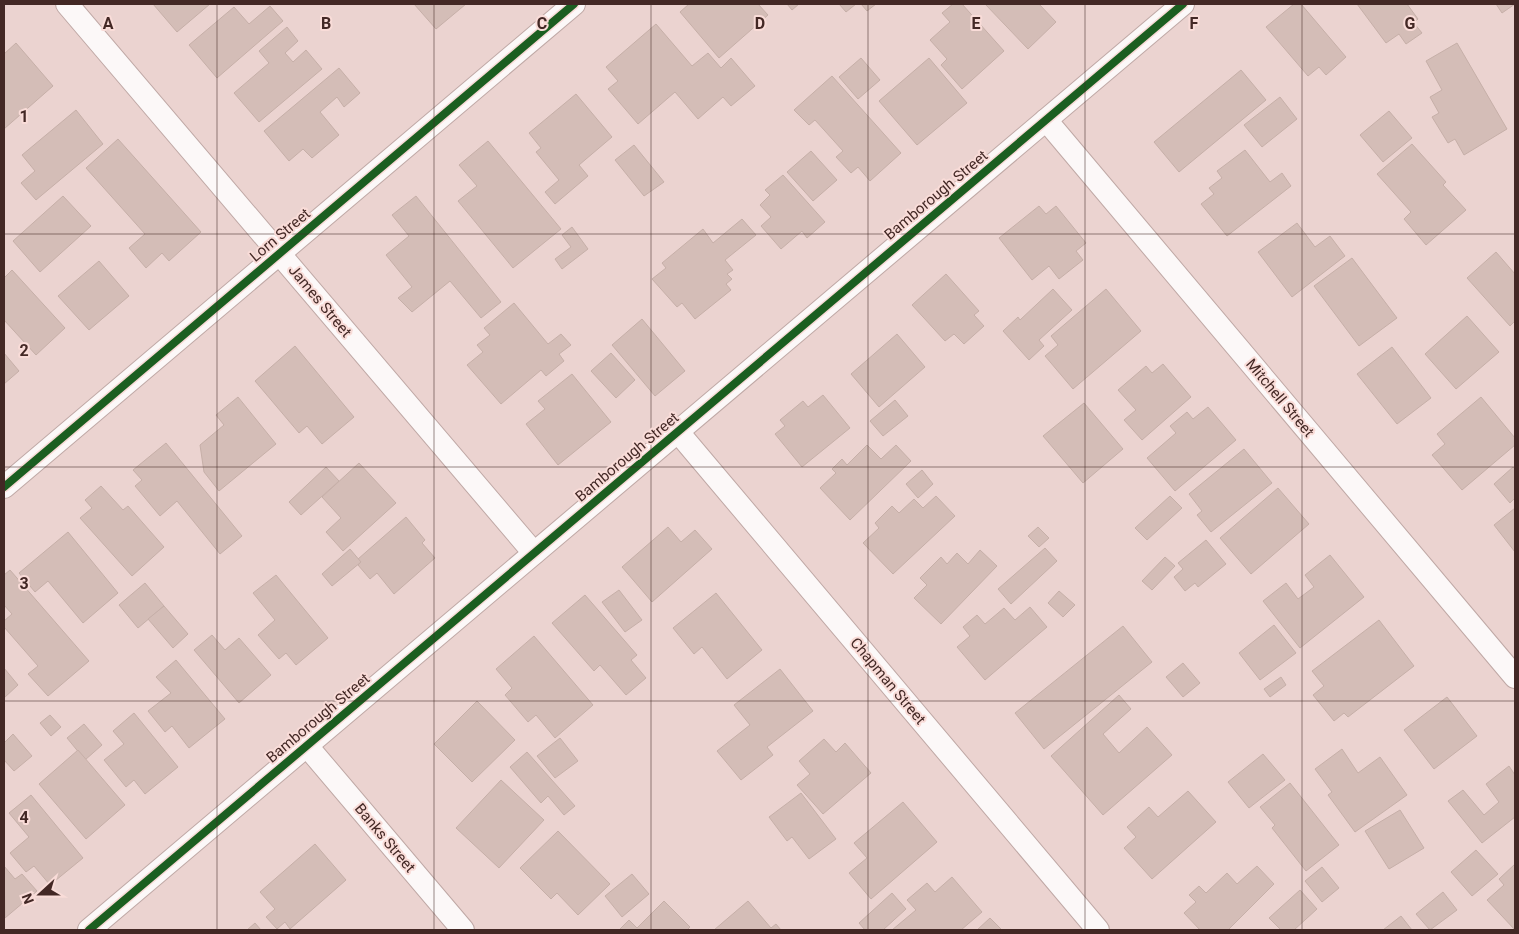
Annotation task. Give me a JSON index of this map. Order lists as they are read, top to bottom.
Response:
{
  "streets": {
    "street": [
      "Bamborough Street",
      "Lorn Street",
      "James Street",
      "Mitchell Street",
      "Chapman Street",
      "Banks Street"
    ]
  },
  "crossings": [
    ["Bamborough Street", "James Street"],
    ["Bamborough Street", "Mitchell Street"],
    ["Bamborough Street", "Chapman Street"],
    ["Bamborough Street", "Banks Street"],
    ["Lorn Street", "James Street"]
  ],
  "north": "left",
  "grid": {
    "columns": [
      "A",
      "B",
      "C",
      "D",
      "E",
      "F",
      "G"
    ],
    "rows": [
      "1",
      "2",
      "3",
      "4"
    ]
  }
}
